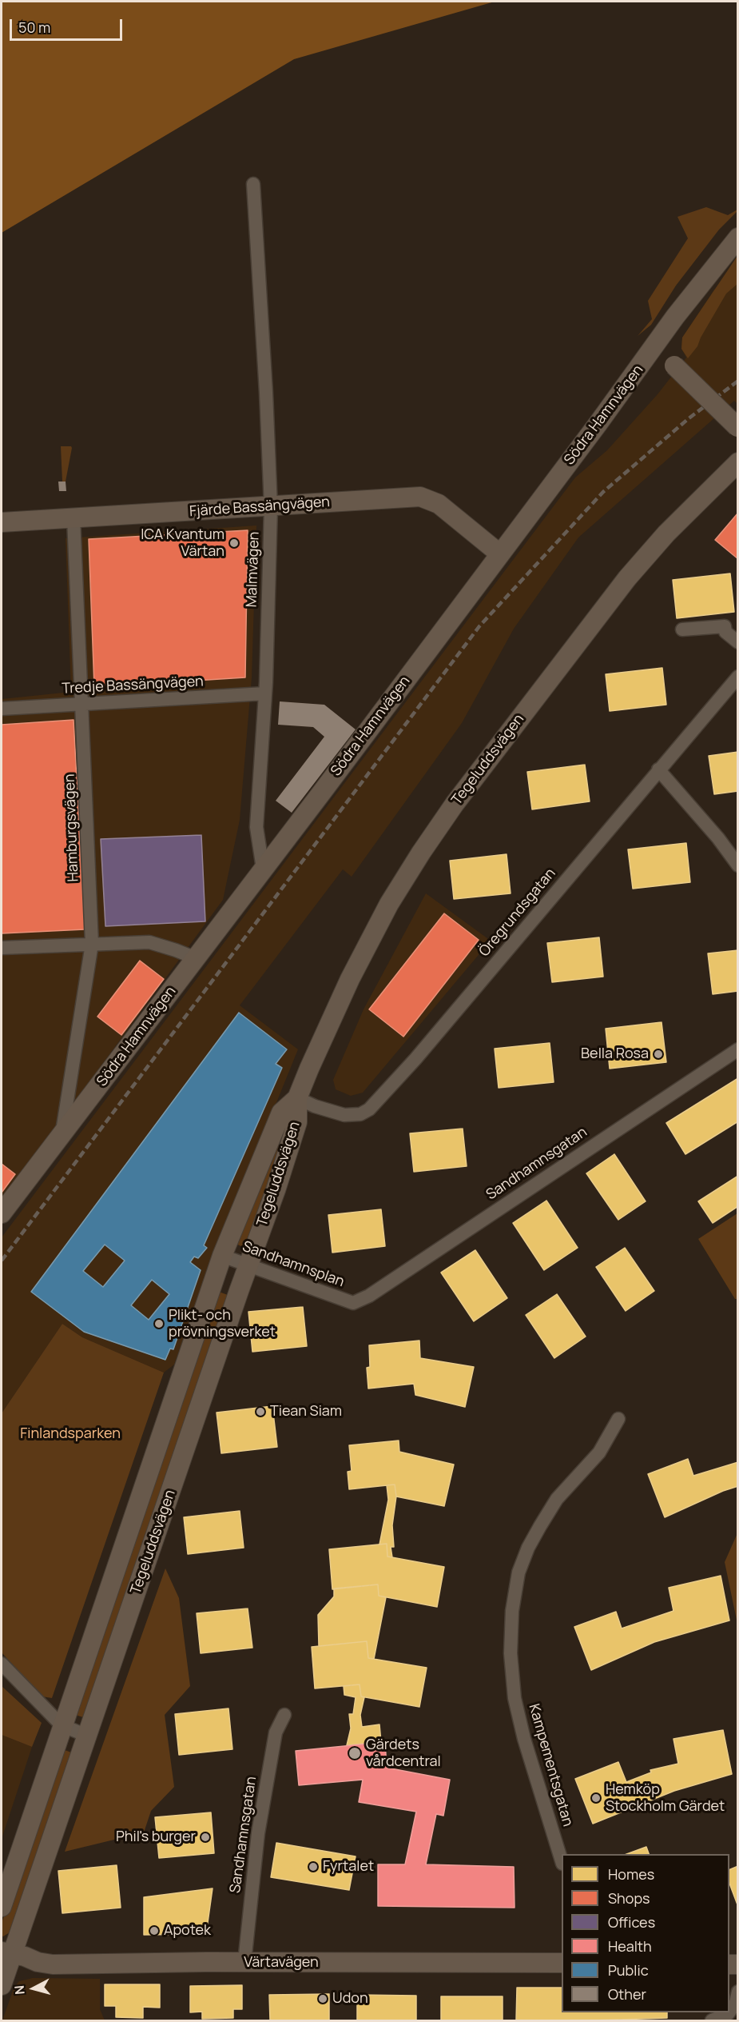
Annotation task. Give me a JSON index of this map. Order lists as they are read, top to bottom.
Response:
{
  "streets": {
    "main road": [
      "Södra Hamnvägen",
      "Fjärde Bassängvägen",
      "Tegeluddsvägen",
      "Värtavägen"
    ],
    "street": [
      "Malmvägen",
      "Tredje Bassängvägen",
      "Hamburgsvägen",
      "Öregrundsgatan",
      "Sandhamnsgatan",
      "Sandhamnsplan",
      "Kampementsgatan"
    ]
  },
  "crossings": [
    ["Södra Hamnvägen", "Fjärde Bassängvägen"],
    ["Södra Hamnvägen", "Malmvägen"],
    ["Södra Hamnvägen", "Hamburgsvägen"],
    ["Fjärde Bassängvägen", "Malmvägen"],
    ["Fjärde Bassängvägen", "Hamburgsvägen"],
    ["Malmvägen", "Tredje Bassängvägen"],
    ["Tredje Bassängvägen", "Hamburgsvägen"],
    ["Tegeluddsvägen", "Öregrundsgatan"],
    ["Tegeluddsvägen", "Sandhamnsplan"],
    ["Tegeluddsvägen", "Värtavägen"],
    ["Sandhamnsgatan", "Sandhamnsplan"],
    ["Sandhamnsgatan", "Värtavägen"]
  ],
  "parks": ["Finlandsparken"],
  "places": [
    "ICA Kvantum Värtan",
    "Bella Rosa",
    "Plikt- och prövningsverket",
    "Tiean Siam",
    "Gärdets vårdcentral",
    "Hemköp Stockholm Gärdet",
    "Phil's burger",
    "Fyrtalet",
    "Apotek",
    "Udon"
  ],
  "legend": [
    "Homes",
    "Shops",
    "Offices",
    "Health",
    "Public",
    "Other"
  ],
  "scale_bar": "50 m",
  "north": "left"
}
